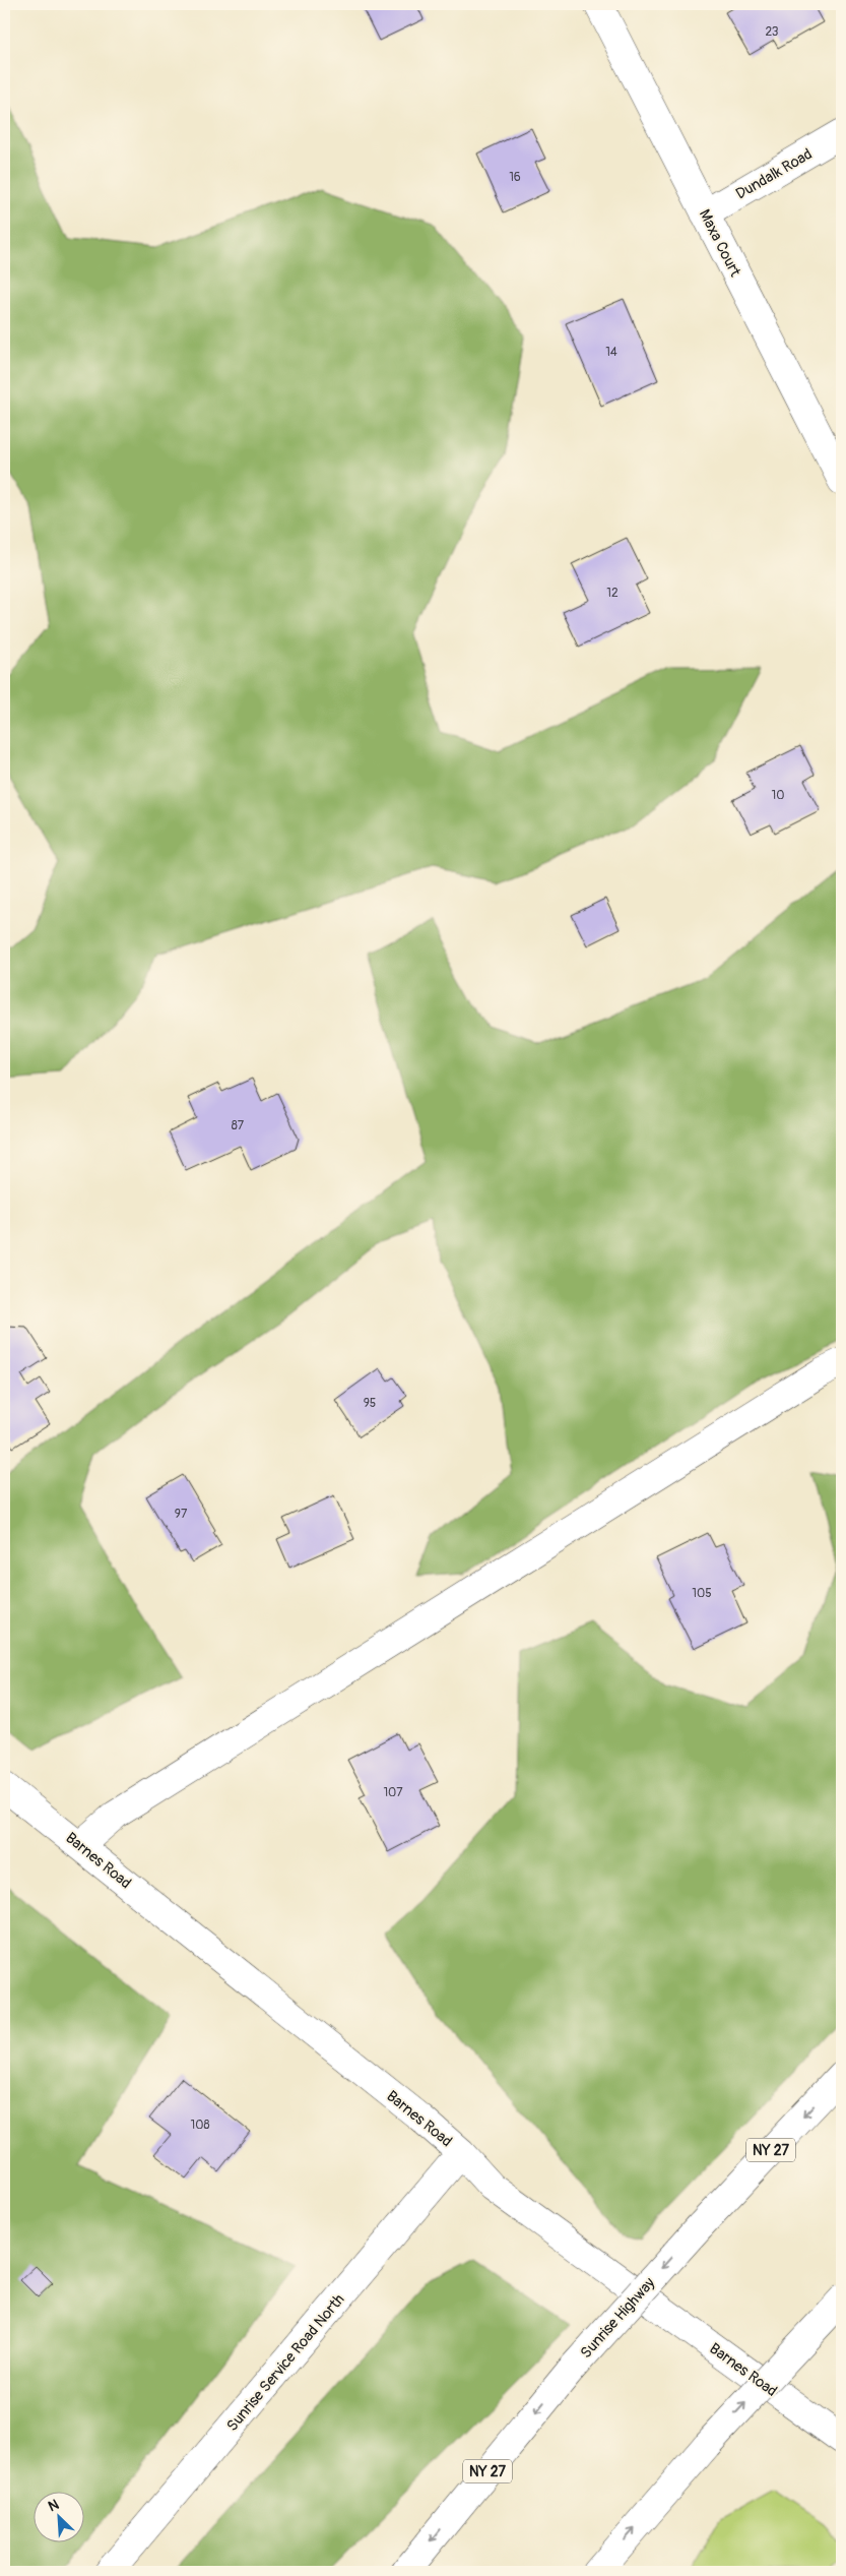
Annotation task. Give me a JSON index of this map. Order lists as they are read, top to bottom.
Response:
{
  "streets": {
    "main road": [
      "Dundalk Road",
      "Maxa Court",
      "Barnes Road",
      "NY 27",
      "Sunrise Highway",
      "Sunrise Service Road North"
    ]
  },
  "crossings": [
    ["Dundalk Road", "Maxa Court"],
    ["Barnes Road", "Sunrise Service Road North"]
  ],
  "house_numbers": [
    "23",
    "16",
    "14",
    "12",
    "10",
    "87",
    "95",
    "97",
    "105",
    "107",
    "108"
  ],
  "north": "top left"
}
